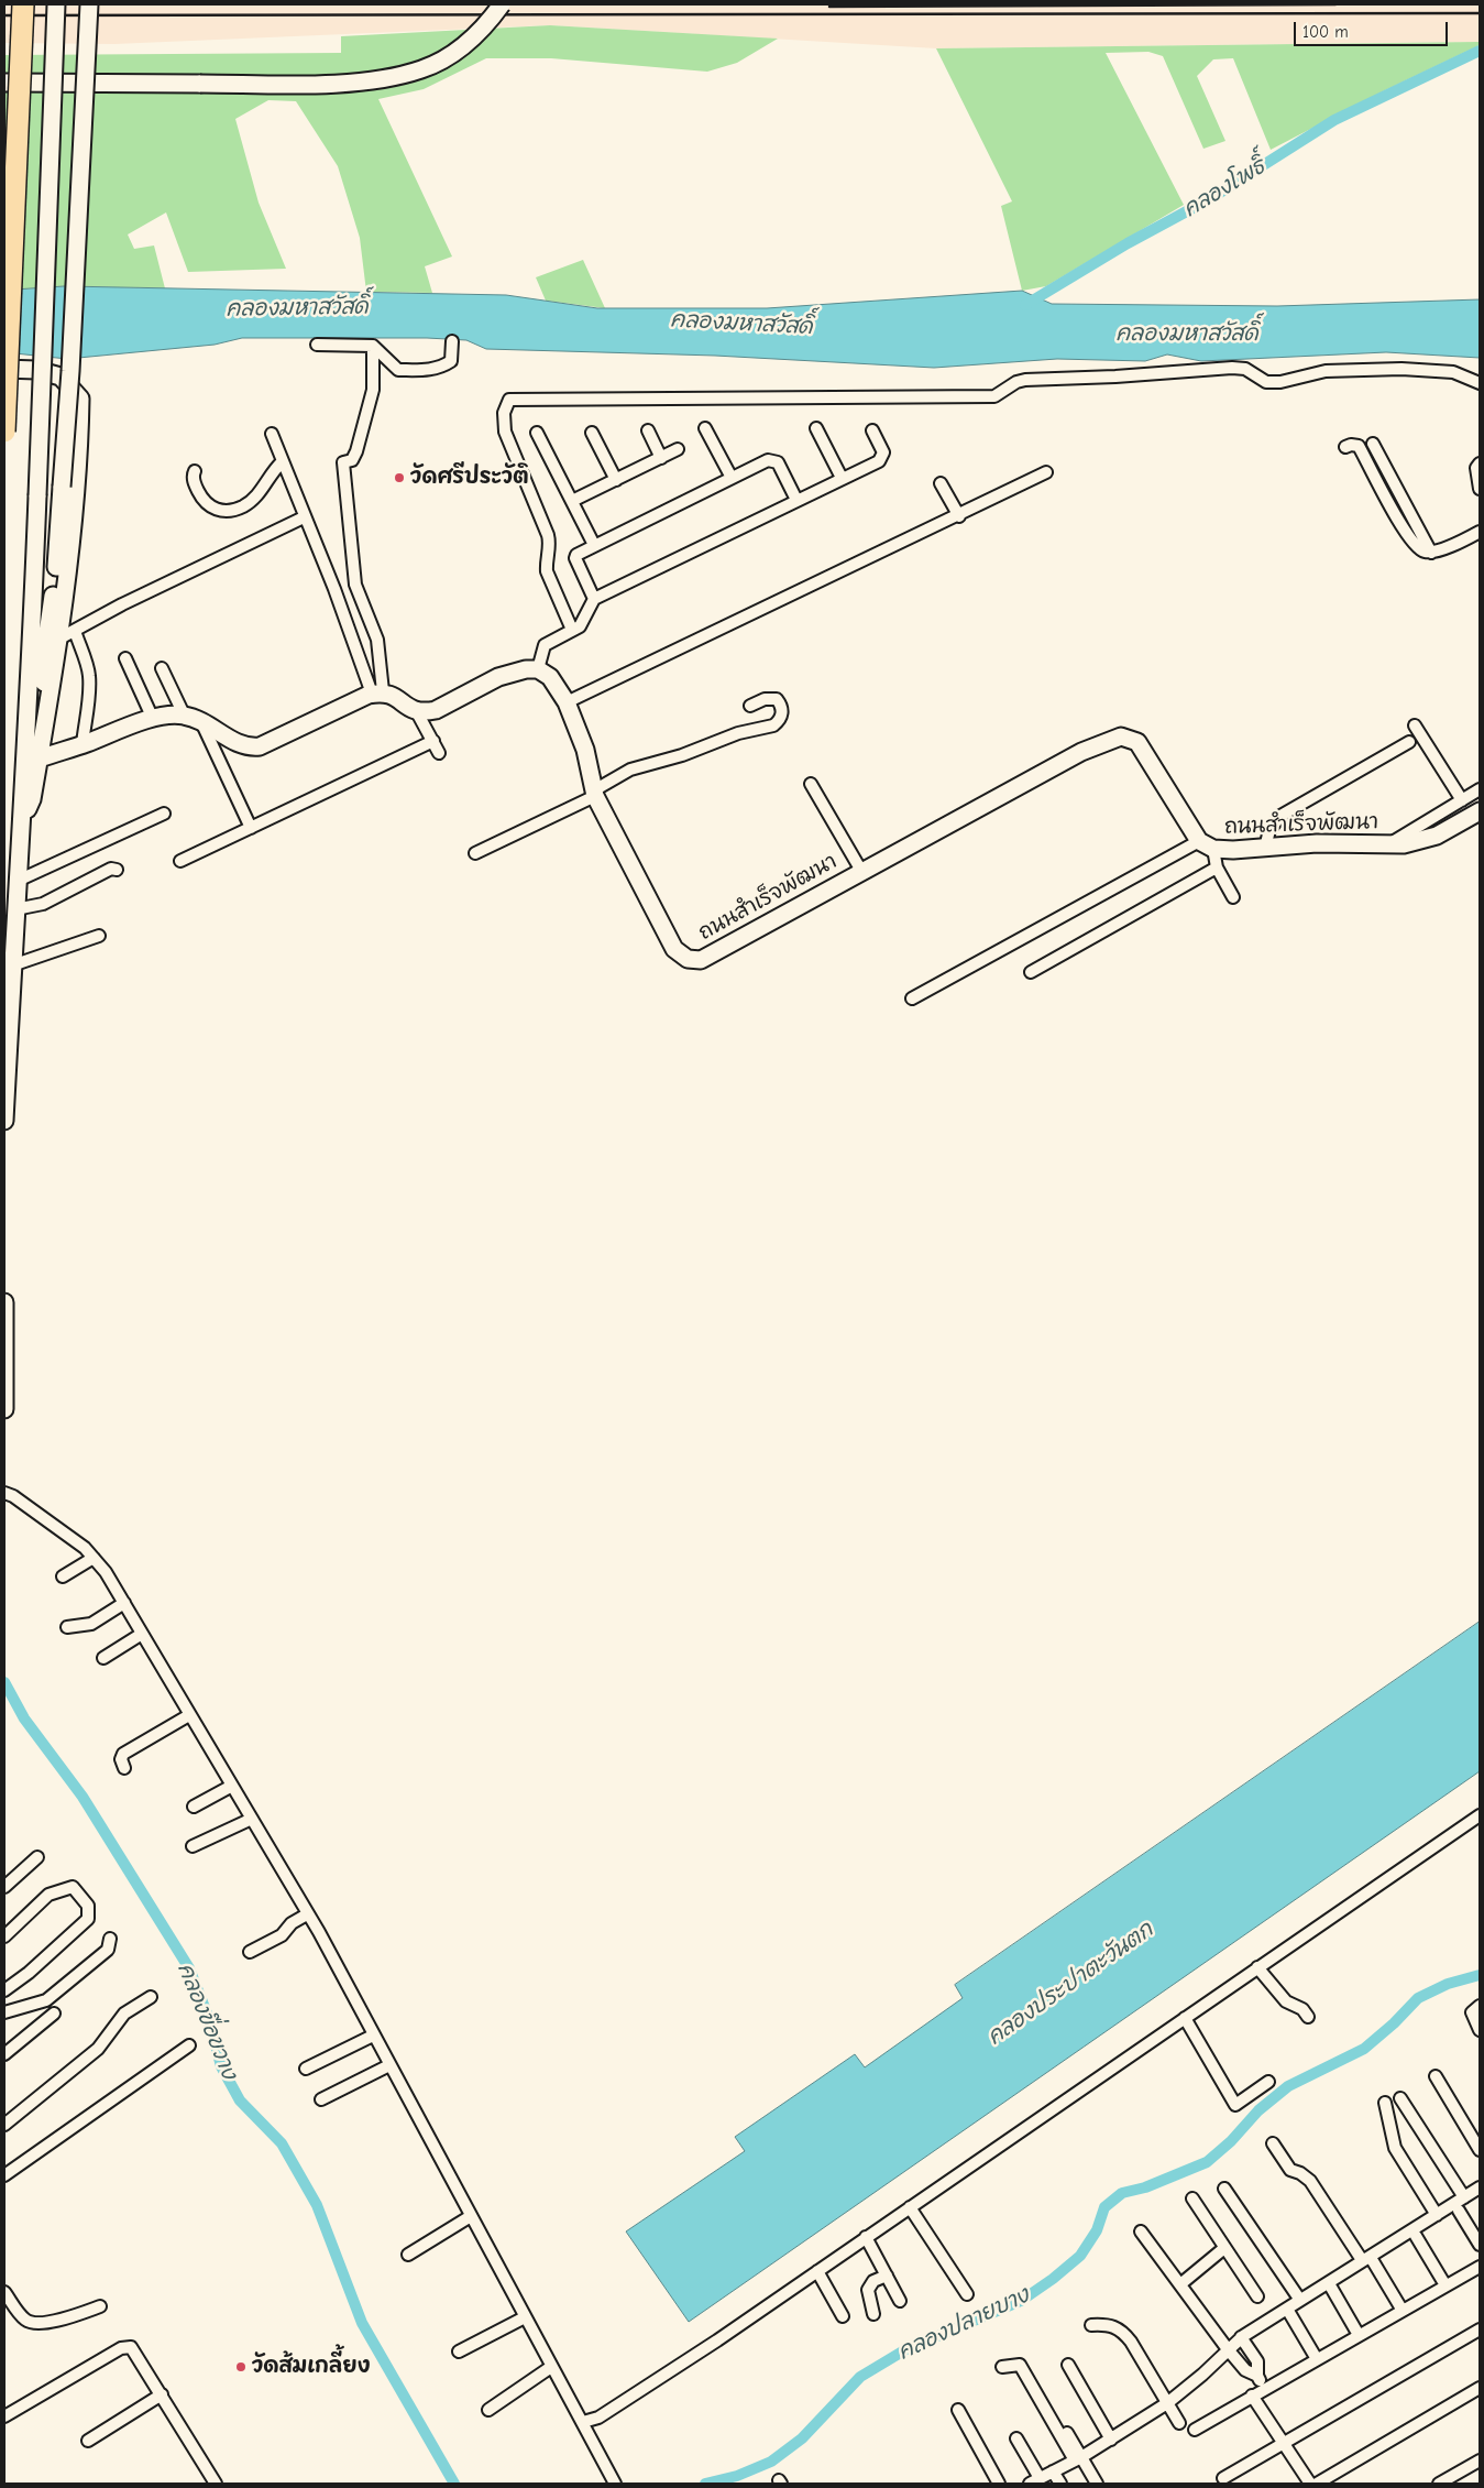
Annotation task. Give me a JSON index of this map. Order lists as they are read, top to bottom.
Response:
{
  "streets": {
    "main road": ["ถนนสำเร็จพัฒนา"]
  },
  "water": [
    "คลองโพธิ์",
    "คลองมหาสวัสดิ์",
    "คลองประปาตะวันตก",
    "คลองขื่อขวาง",
    "คลองปลายบาง"
  ],
  "places": ["วัดศรีประวัติ", "วัดส้มเกลี้ยง"],
  "scale_bar": "100 m"
}
